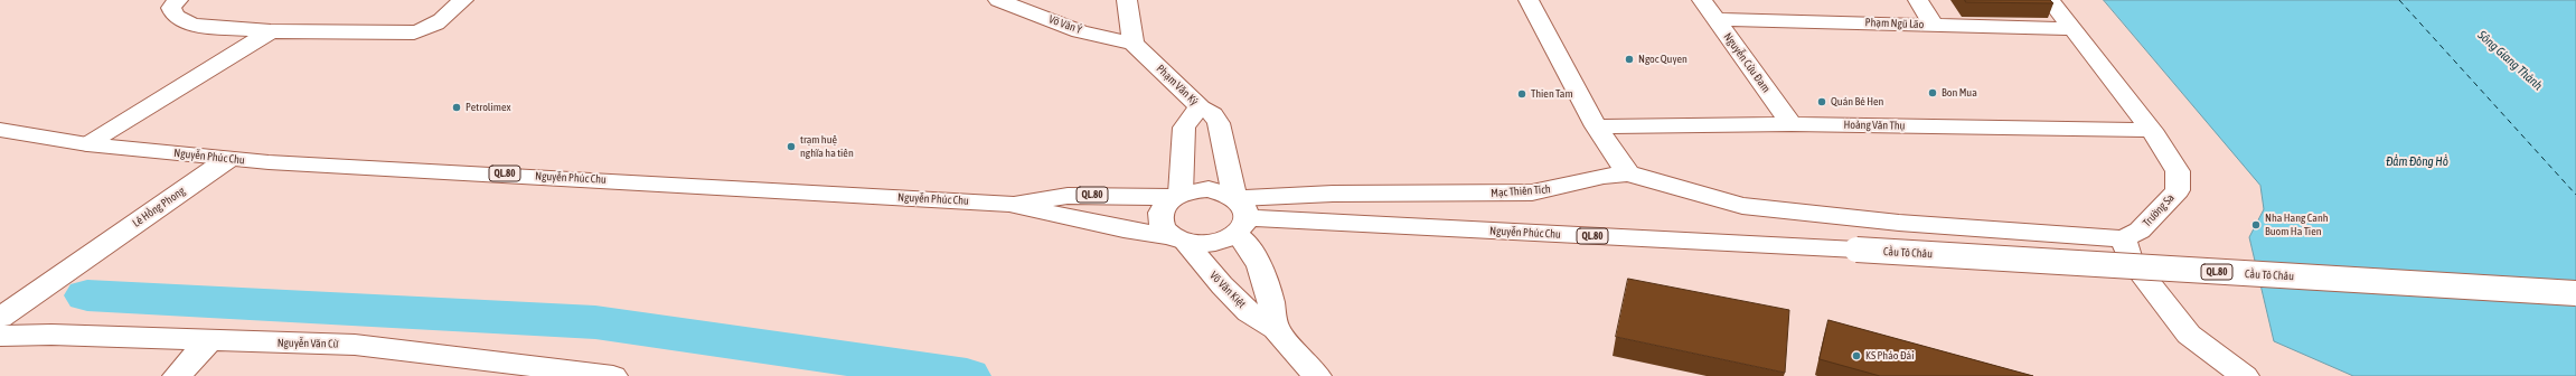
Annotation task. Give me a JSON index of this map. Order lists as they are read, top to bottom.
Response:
{
  "streets": {
    "main road": [
      "Phạm Ngũ Lão",
      "Võ Văn Ý",
      "Nguyễn Cửu Đam",
      "Phạm Văn Ký",
      "Hoàng Văn Thụ",
      "Nguyễn Phúc Chu",
      "QL.80",
      "Mạc Thiên Tích",
      "Lê Hồng Phong",
      "Trường Sa",
      "Cầu Tô Châu",
      "Võ Văn Kiệt",
      "Nguyễn Văn Cừ"
    ]
  },
  "crossings": [
    ["Phạm Ngũ Lão", "Nguyễn Cửu Đam"],
    ["Phạm Ngũ Lão", "Trường Sa"],
    ["Võ Văn Ý", "Phạm Văn Ký"],
    ["Nguyễn Cửu Đam", "Hoàng Văn Thụ"],
    ["Phạm Văn Ký", "Nguyễn Phúc Chu"],
    ["Phạm Văn Ký", "Mạc Thiên Tích"],
    ["Phạm Văn Ký", "Võ Văn Kiệt"],
    ["Hoàng Văn Thụ", "Trường Sa"],
    ["Nguyễn Phúc Chu", "Mạc Thiên Tích"],
    ["Nguyễn Phúc Chu", "Lê Hồng Phong"],
    ["Nguyễn Phúc Chu", "Cầu Tô Châu"],
    ["Nguyễn Phúc Chu", "Võ Văn Kiệt"],
    ["Mạc Thiên Tích", "Trường Sa"],
    ["Mạc Thiên Tích", "Võ Văn Kiệt"]
  ],
  "water": ["Sông Giang Thành", "Đầm Đông Hồ"],
  "places": [
    "Ngoc Quyen",
    "Bon Mua",
    "Thien Tam",
    "Quán Bé Hen",
    "Petrolimex",
    "trạm huệ nghĩa ha tiên",
    "Nha Hang Canh Buom Ha Tien",
    "KS Pháo Đài"
  ]
}
